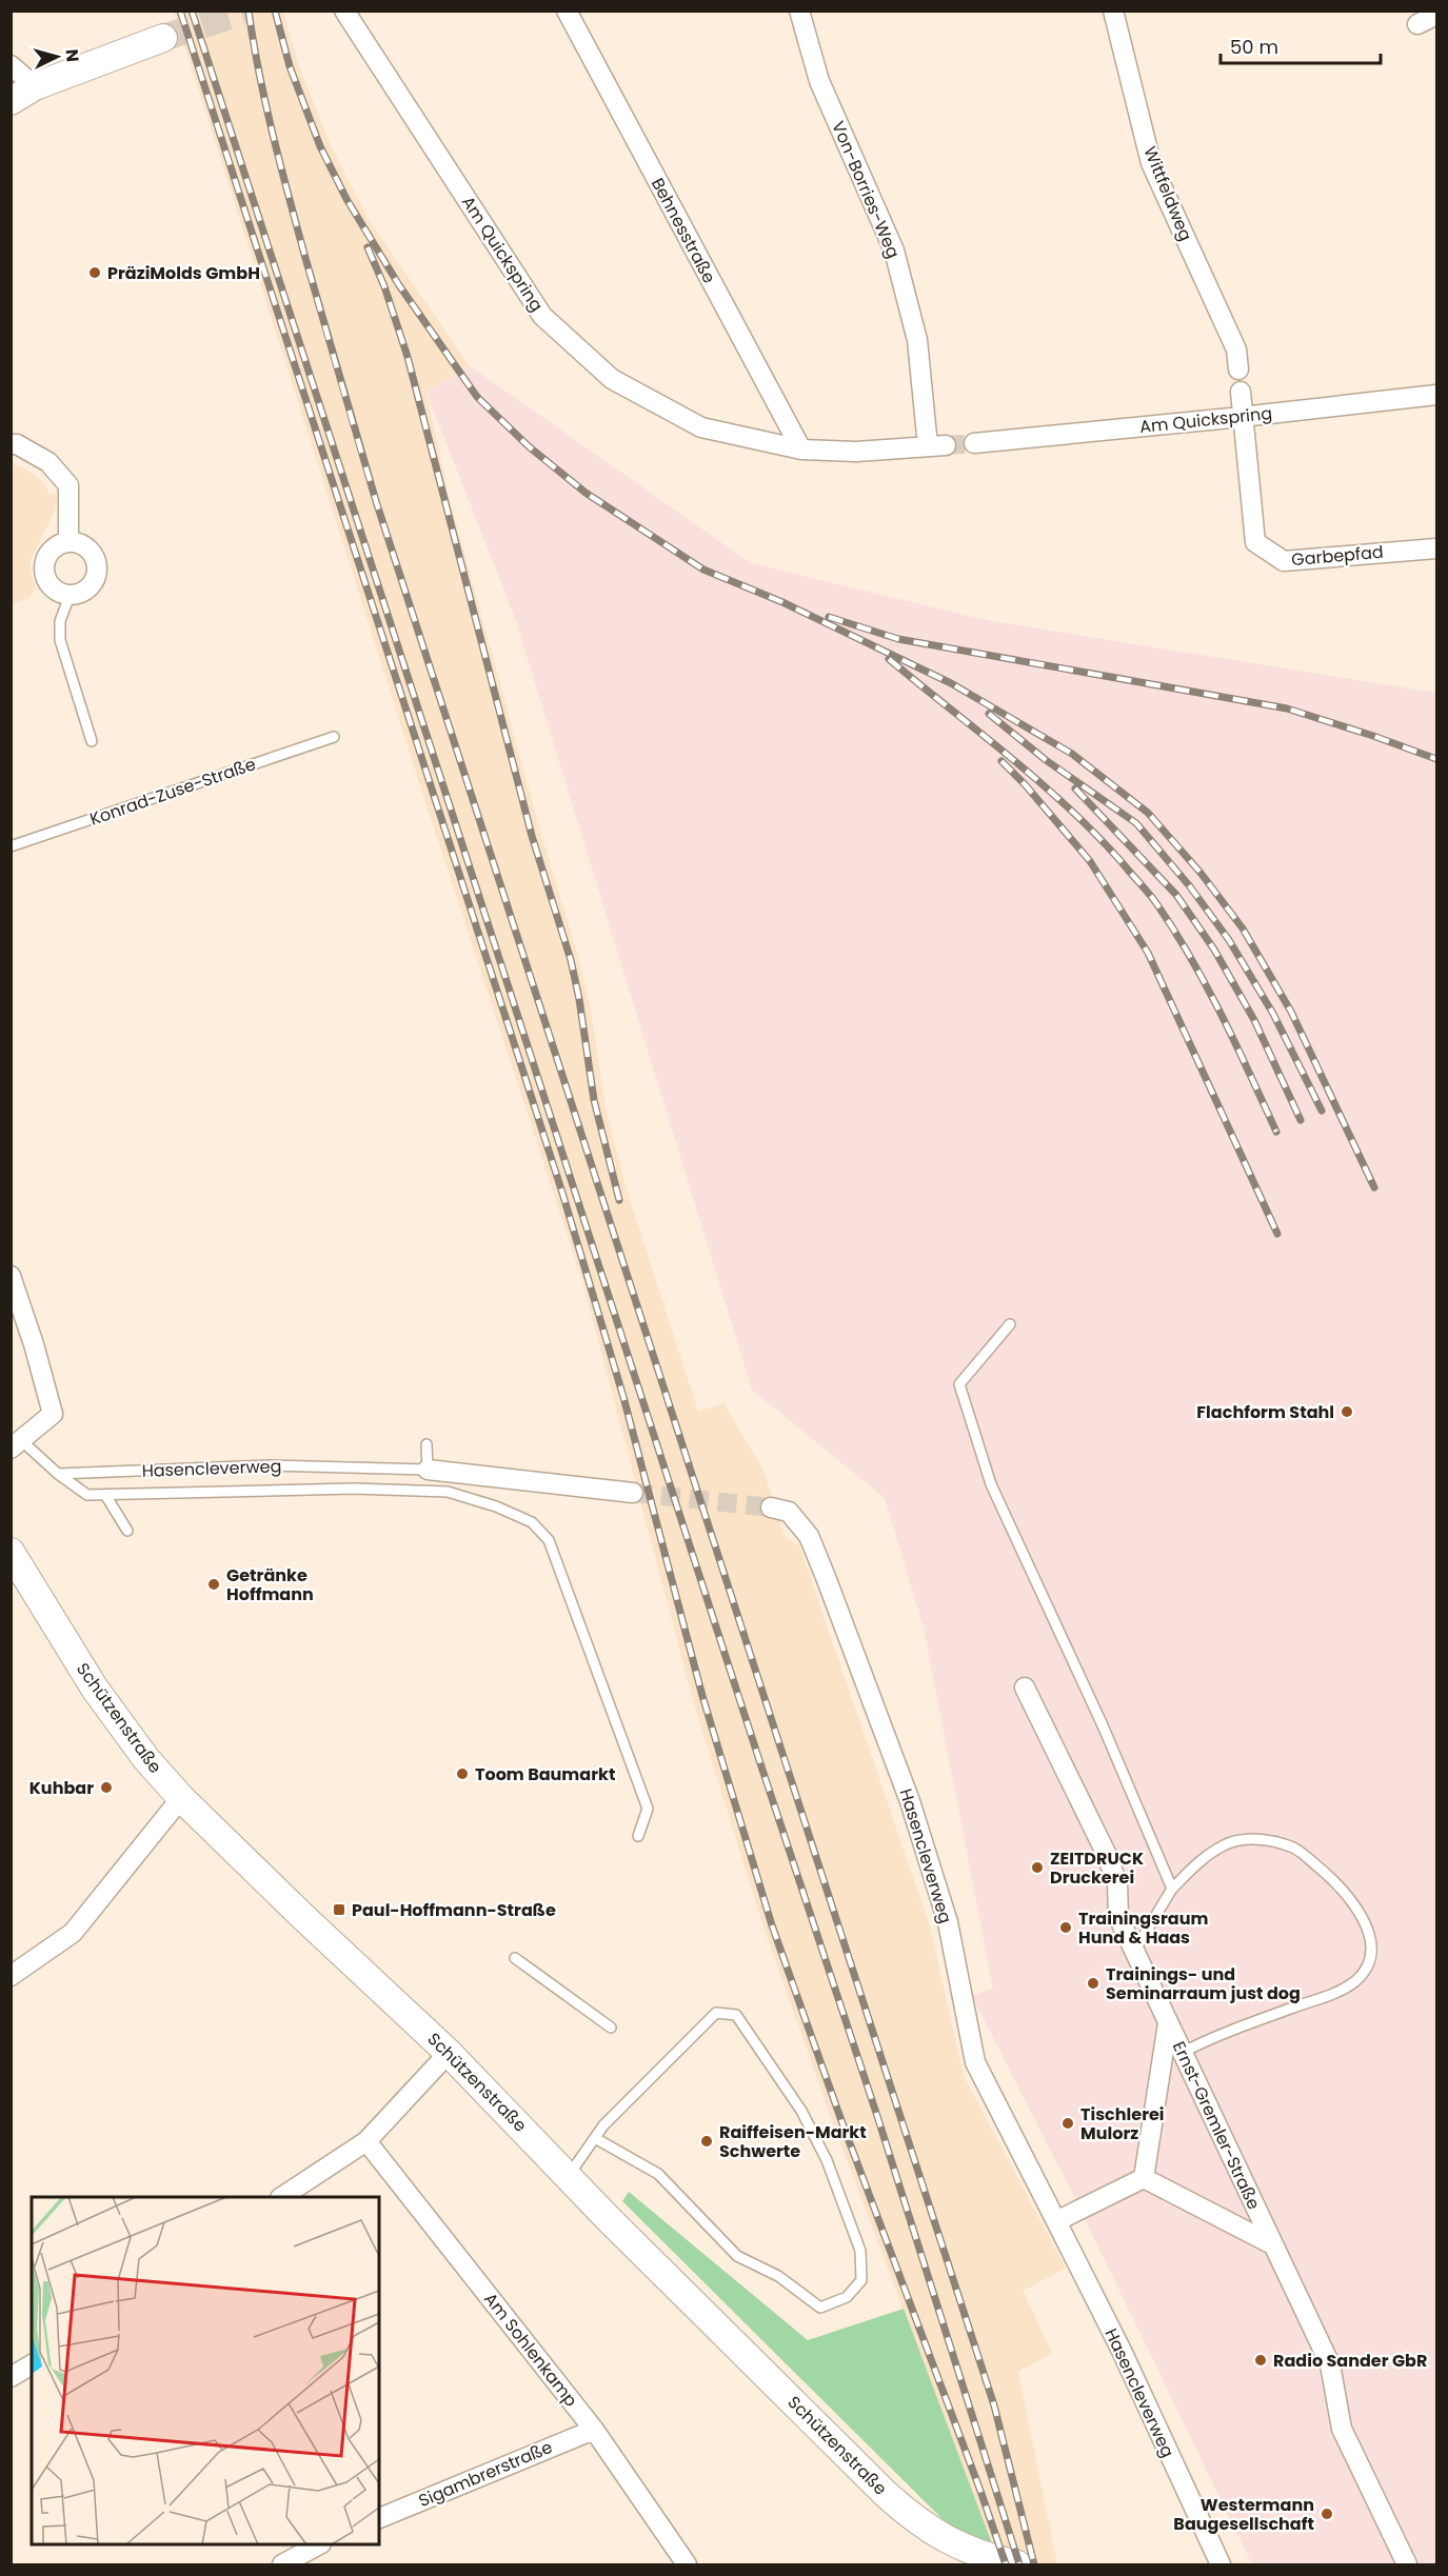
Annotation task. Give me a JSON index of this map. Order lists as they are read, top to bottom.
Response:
{
  "streets": {
    "main road": ["Schützenstraße"],
    "street": [
      "Von-Borries-Weg",
      "Wittfeldweg",
      "Behnesstraße",
      "Am Quickspring",
      "Garbepfad",
      "Hasencleverweg",
      "Ernst-Gremler-Straße",
      "Am Sohlenkamp",
      "Sigambrerstraße"
    ],
    "lane": ["Konrad-Zuse-Straße"]
  },
  "crossings": [
    ["Von-Borries-Weg", "Am Quickspring"],
    ["Behnesstraße", "Am Quickspring"],
    ["Am Quickspring", "Garbepfad"],
    ["Am Sohlenkamp", "Sigambrerstraße"]
  ],
  "places": {
    "other": [
      "PräziMolds GmbH",
      "Flachform Stahl",
      "Getränke Hoffmann",
      "Toom Baumarkt",
      "Kuhbar",
      "ZEITDRUCK Druckerei",
      "Trainingsraum Hund & Haas",
      "Trainings- und Seminarraum just dog",
      "Tischlerei Mulorz",
      "Raiffeisen-Markt Schwerte",
      "Radio Sander GbR",
      "Westermann Baugesellschaft"
    ],
    "transit": ["Paul-Hoffmann-Straße"]
  },
  "scale_bar": "50 m",
  "north": "right"
}
